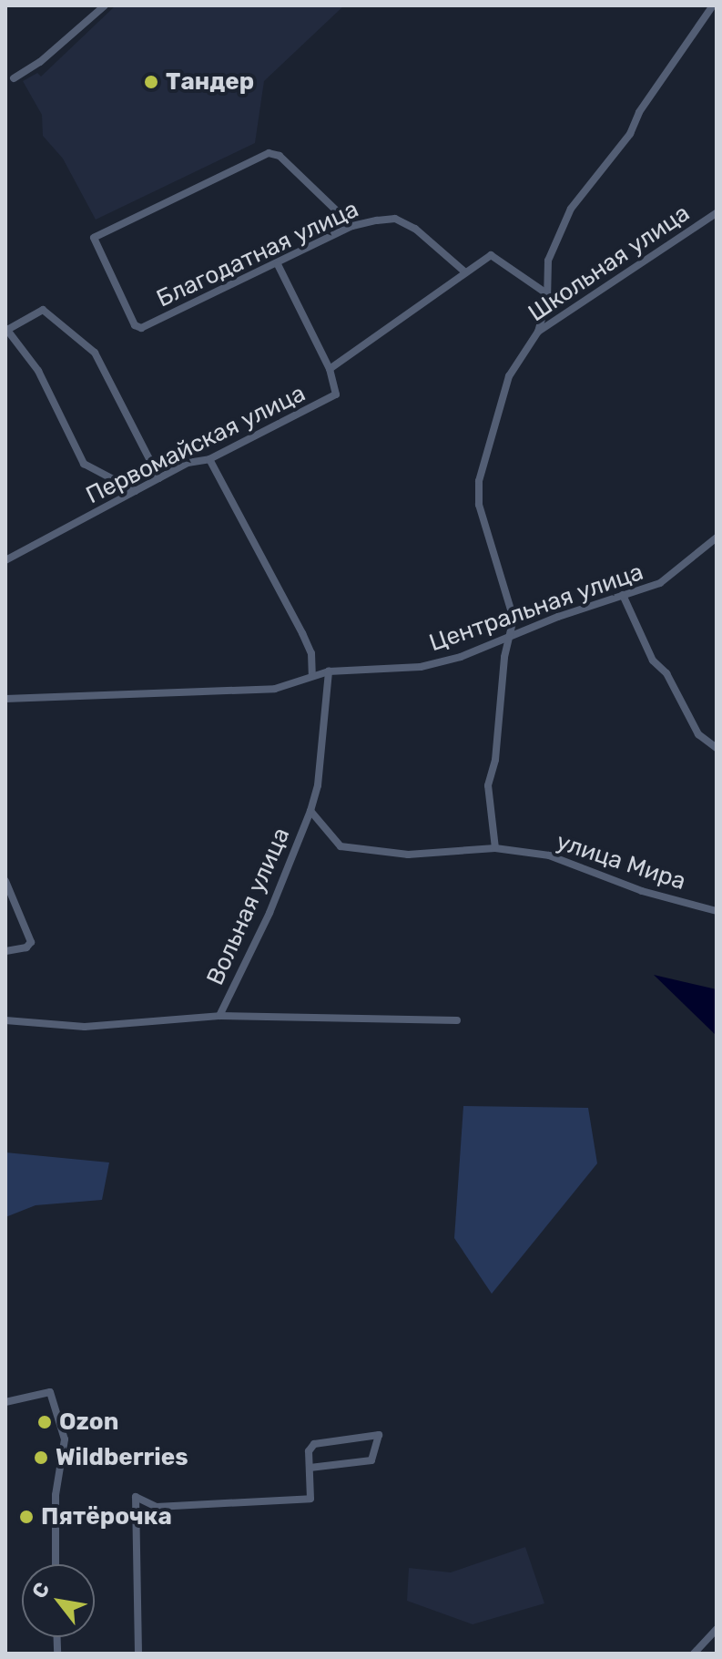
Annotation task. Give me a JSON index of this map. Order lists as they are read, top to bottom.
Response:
{
  "streets": {
    "street": [
      "Благодатная улица",
      "Школьная улица",
      "Первомайская улица",
      "Центральная улица",
      "улица Мира",
      "Вольная улица"
    ]
  },
  "crossings": [
    ["Благодатная улица", "Первомайская улица"],
    ["Школьная улица", "Центральная улица"],
    ["Школьная улица", "улица Мира"],
    ["Центральная улица", "Вольная улица"],
    ["улица Мира", "Вольная улица"]
  ],
  "places": [
    "Тандер",
    "Ozon",
    "Wildberries",
    "Пятёрочка"
  ],
  "north": "top left"
}
